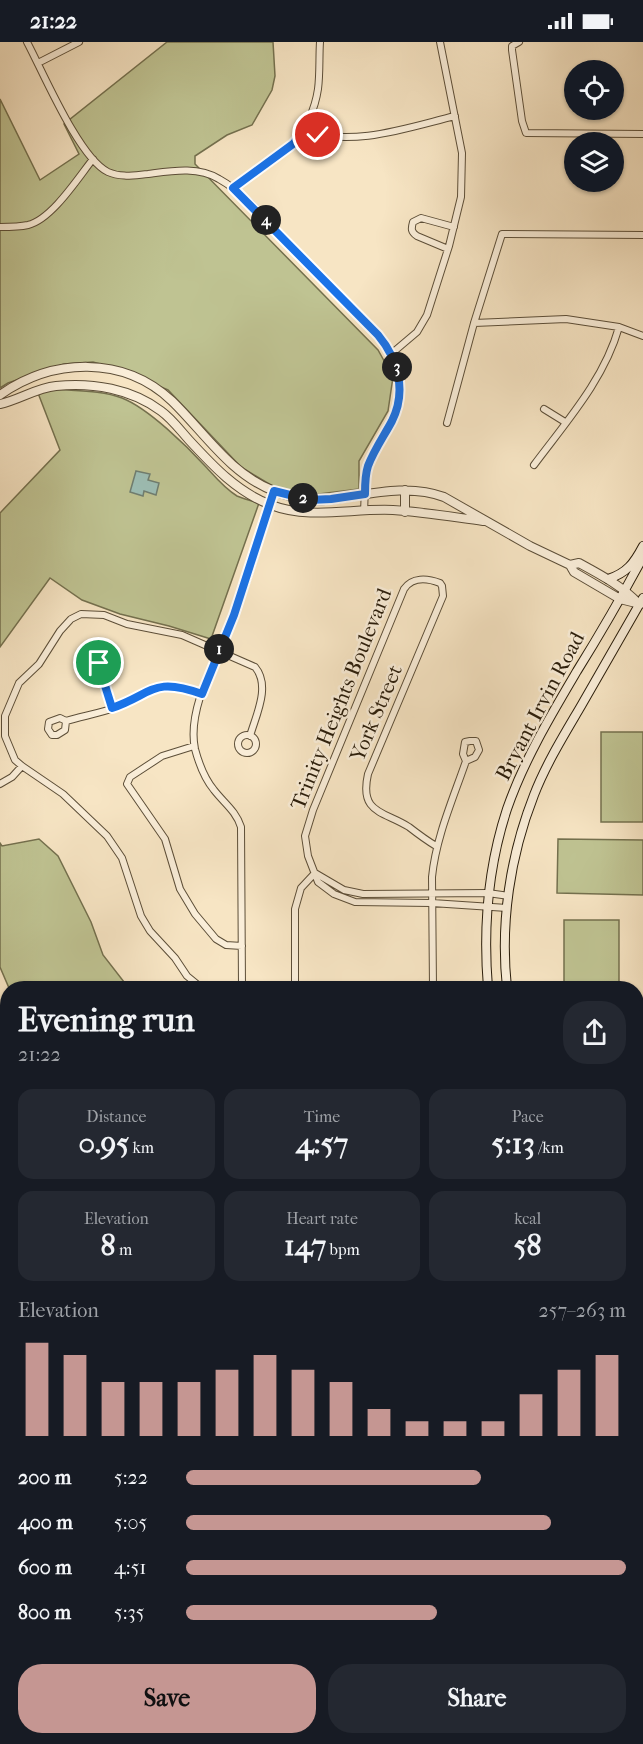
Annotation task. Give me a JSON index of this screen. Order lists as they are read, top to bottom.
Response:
{
  "streets": {
    "main road": ["Bryant Irvin Road"],
    "street": ["Trinity Heights Boulevard", "York Street"]
  },
  "crossings": [
    ["Trinity Heights Boulevard", "Bryant Irvin Road"],
    ["Trinity Heights Boulevard", "York Street"]
  ],
  "page": {
    "status": "21:22",
    "pins": [
      "4",
      "3",
      "2",
      "1"
    ],
    "heading": ["Evening run", "21:22"],
    "stats": [
      ["Distance", "0.95 km"],
      ["Time", "4:57"],
      ["Pace", "5:13 /km"],
      ["Elevation", "8 m"],
      ["Heart rate", "147 bpm"],
      ["kcal", "58"]
    ],
    "chart": ["Elevation", "257–263 m"],
    "list": [
      {
        "name": "200 m",
        "note": "5:22"
      },
      {
        "name": "400 m",
        "note": "5:05"
      },
      {
        "name": "600 m",
        "note": "4:51"
      },
      {
        "name": "800 m",
        "note": "5:35"
      }
    ],
    "buttons": ["Save", "Share"]
  }
}
